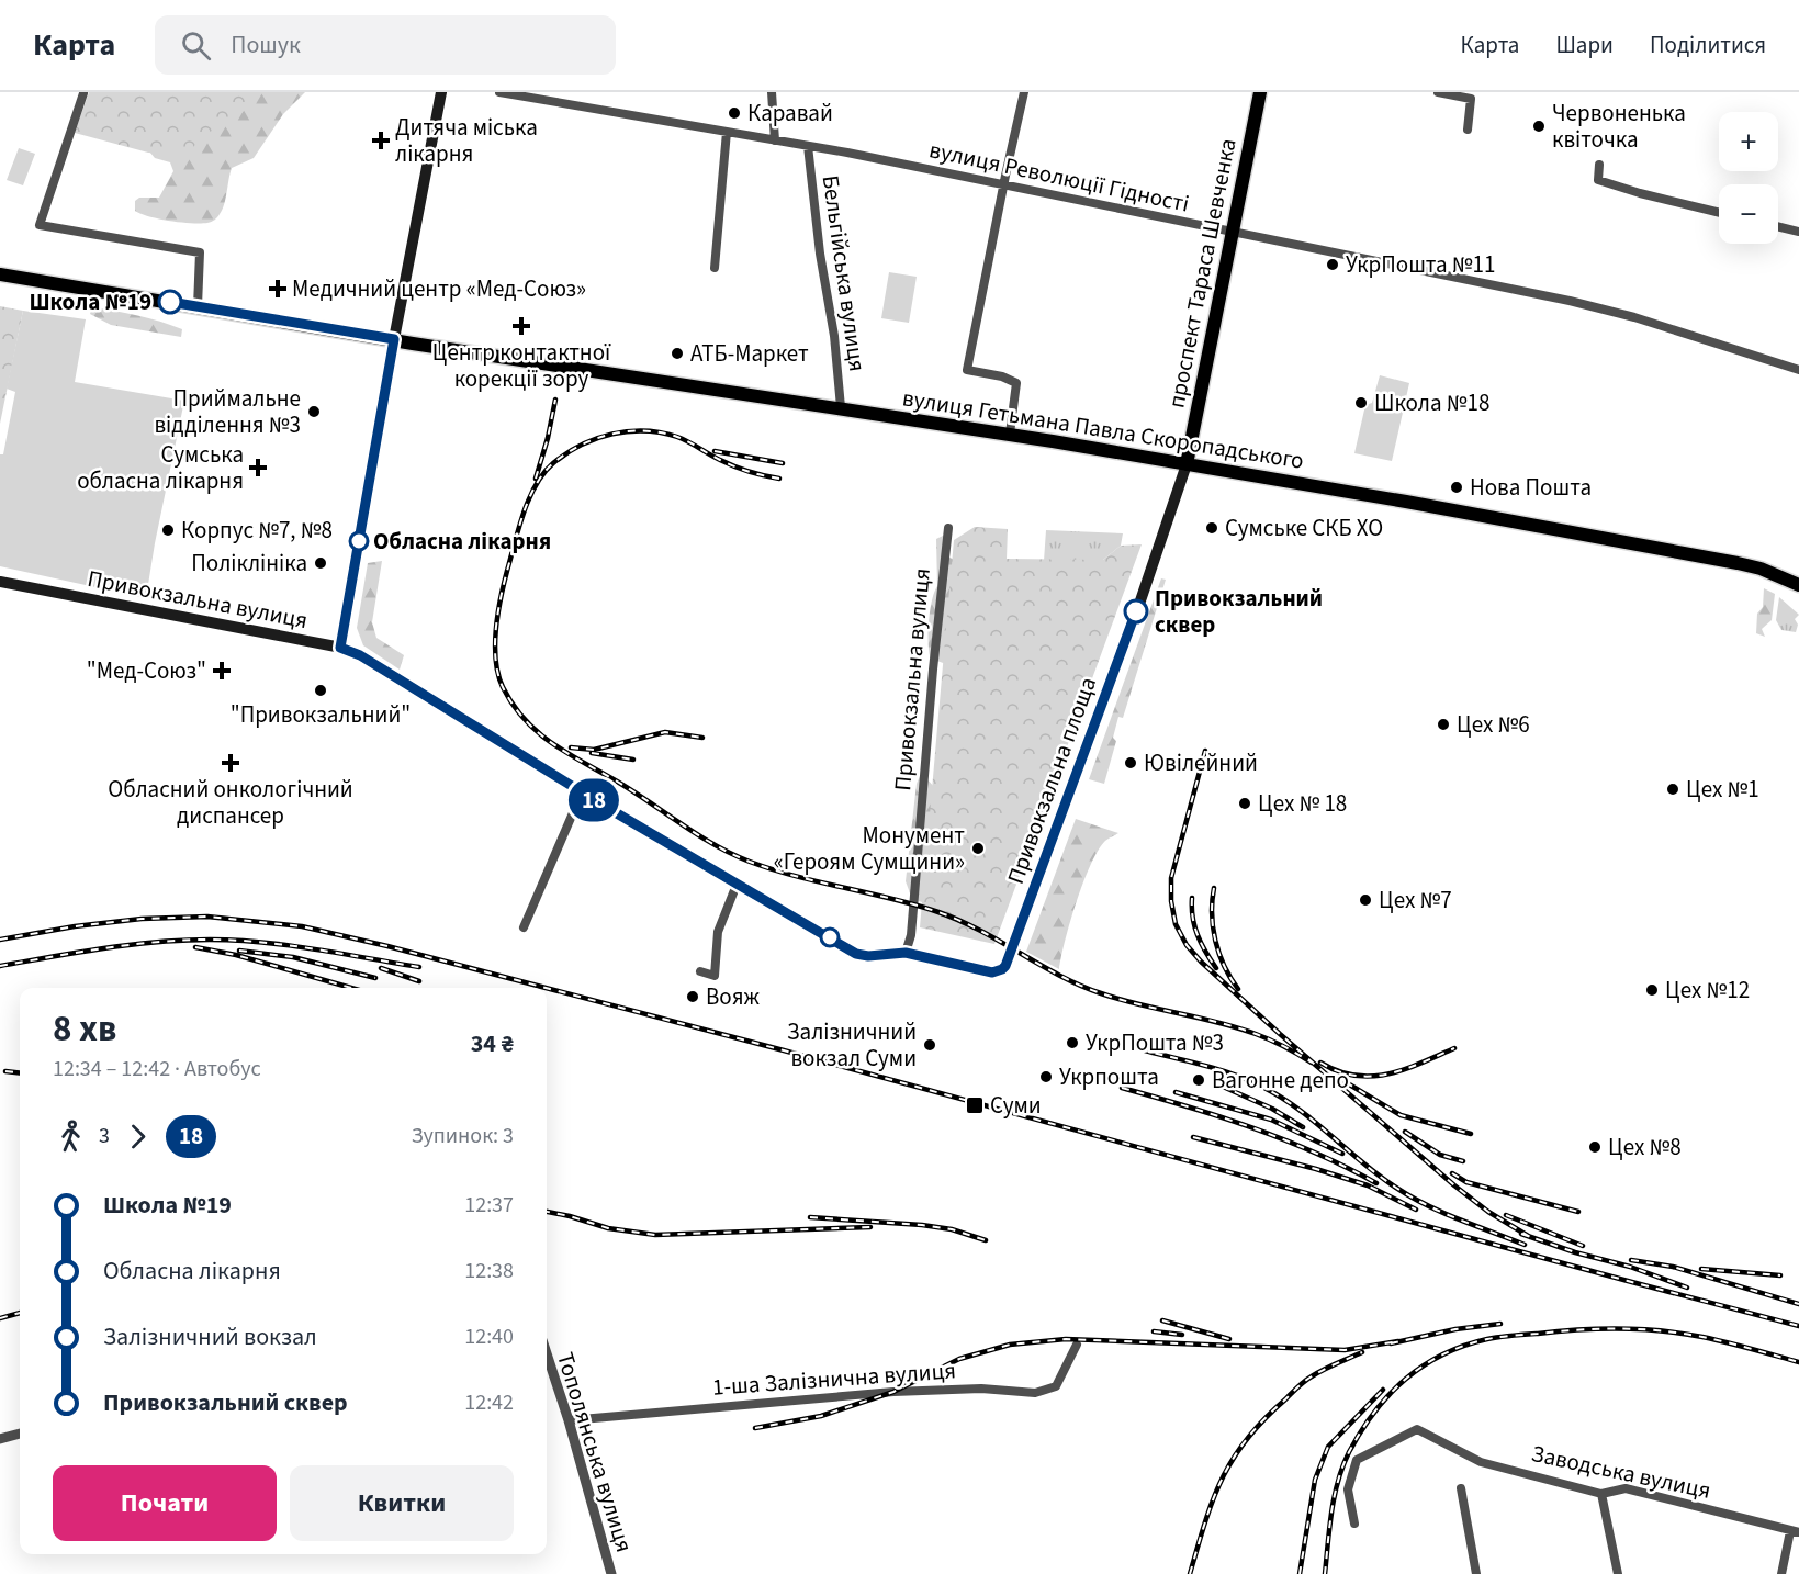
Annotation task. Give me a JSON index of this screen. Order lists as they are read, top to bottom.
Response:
{
  "streets": {
    "main road": [
      "проспект Тараса Шевченка",
      "вулиця Гетьмана Павла Скоропадського",
      "Привокзальна вулиця",
      "Привокзальна площа"
    ],
    "street": [
      "вулиця Революції Гідності",
      "Бельгійська вулиця",
      "1-ша Залізнична вулиця",
      "Тополянська вулиця",
      "Заводська вулиця"
    ]
  },
  "crossings": [
    ["вулиця Революції Гідності", "Бельгійська вулиця"],
    ["вулиця Революції Гідності", "проспект Тараса Шевченка"],
    ["Бельгійська вулиця", "вулиця Гетьмана Павла Скоропадського"],
    ["проспект Тараса Шевченка", "вулиця Гетьмана Павла Скоропадського"],
    ["проспект Тараса Шевченка", "Привокзальна площа"],
    ["вулиця Гетьмана Павла Скоропадського", "Привокзальна площа"],
    ["Привокзальна вулиця", "Привокзальна площа"],
    ["1-ша Залізнична вулиця", "Тополянська вулиця"]
  ],
  "places": {
    "other": [
      "Каравай",
      "Червоненька квіточка",
      "УкрПошта №11",
      "Школа №19",
      "АТБ-Маркет",
      "Школа №18",
      "Приймальне відділення №3",
      "Нова Пошта",
      "Сумське СКБ ХО",
      "Корпус №7, №8",
      "Обласна лікарня",
      "Поліклініка",
      "Привокзальний сквер",
      "\"Привокзальний\"",
      "Цех №6",
      "Ювілейний",
      "Цех №1",
      "Цех № 18",
      "Монумент «Героям Сумщини»",
      "Цех №7",
      "Цех №12",
      "Вояж",
      "УкрПошта №3",
      "Залізничний вокзал Суми",
      "Укрпошта",
      "Вагонне депо",
      "Цех №8"
    ],
    "health": [
      "Дитяча міська лікарня",
      "Медичний центр «Мед-Союз»",
      "Центр контактної корекції зору",
      "Сумська обласна лікарня",
      "\"Мед-Союз\"",
      "Обласний онкологічний диспансер"
    ],
    "transit": ["Суми"]
  },
  "lines": ["bus line 18"],
  "page": {
    "header": "Карта",
    "search": "Пошук",
    "nav": ["Карта", "Шари", "Поділитися"],
    "on_map": "18",
    "map_buttons": ["+", "−"],
    "heading": ["8 хв", "12:34 – 12:42 · Автобус", "34 ₴"],
    "legs": ["3", "18", "Зупинок: 3"],
    "list": [
      {
        "name": "Школа №19",
        "value": "12:37"
      },
      {
        "name": "Обласна лікарня",
        "value": "12:38"
      },
      {
        "name": "Залізничний вокзал",
        "value": "12:40"
      },
      {
        "name": "Привокзальний сквер",
        "value": "12:42"
      }
    ],
    "buttons": ["Почати", "Квитки"]
  }
}
